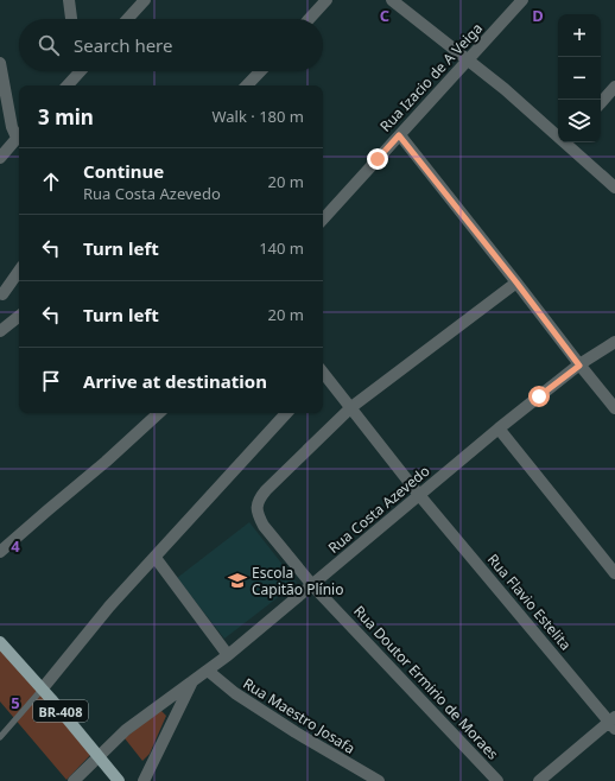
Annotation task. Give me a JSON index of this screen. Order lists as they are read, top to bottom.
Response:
{
  "streets": {
    "main road": ["BR-408"],
    "street": [
      "Rua Izacio de A Veiga",
      "Rua Costa Azevedo",
      "Rua Flavio Estelita",
      "Rua Doutor Ermirio de Moraes",
      "Rua Maestro Josafa"
    ]
  },
  "crossings": [
    ["Rua Costa Azevedo", "Rua Flavio Estelita"],
    ["Rua Costa Azevedo", "Rua Doutor Ermirio de Moraes"],
    ["Rua Costa Azevedo", "BR-408"],
    ["Rua Costa Azevedo", "Rua Maestro Josafa"],
    ["Rua Flavio Estelita", "Rua Doutor Ermirio de Moraes"]
  ],
  "places": {
    "school or university": ["Escola Capitão Plínio"]
  },
  "page": {
    "map_buttons": ["+", "−"],
    "search": "Search here",
    "heading": ["3 min", "Walk · 180 m"],
    "list": [
      ["Continue", "Rua Costa Azevedo", "20 m"],
      ["Turn left", "140 m"],
      ["Turn left", "20 m"],
      "Arrive at destination"
    ]
  },
  "grid": {
    "columns": ["C", "D"],
    "rows": ["4", "5"]
  }
}
